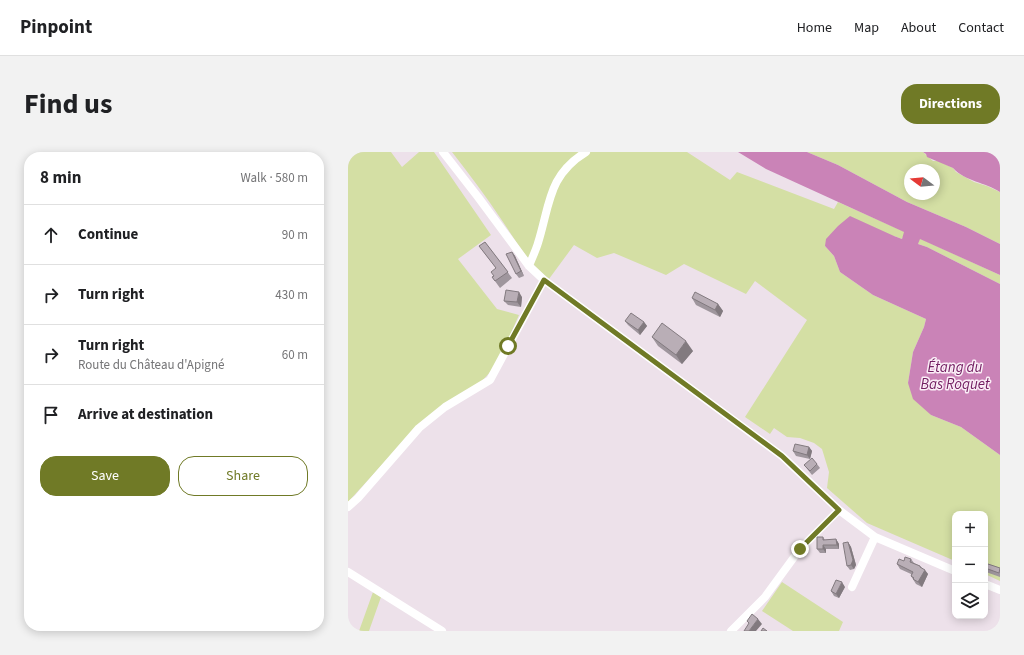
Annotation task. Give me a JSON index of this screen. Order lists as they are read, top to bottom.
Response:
{
  "water": ["Étang du Bas Roquet"],
  "north": "left",
  "page": {
    "header": "Pinpoint",
    "nav": [
      "Home",
      "Map",
      "About",
      "Contact"
    ],
    "title": "Find us",
    "buttons": [
      "Directions",
      ["Save", "Share"]
    ],
    "heading": ["8 min", "Walk · 580 m"],
    "list": [
      ["Continue", "90 m"],
      ["Turn right", "430 m"],
      ["Turn right", "Route du Château d'Apigné", "60 m"],
      "Arrive at destination"
    ],
    "map_buttons": ["+", "−"]
  }
}
